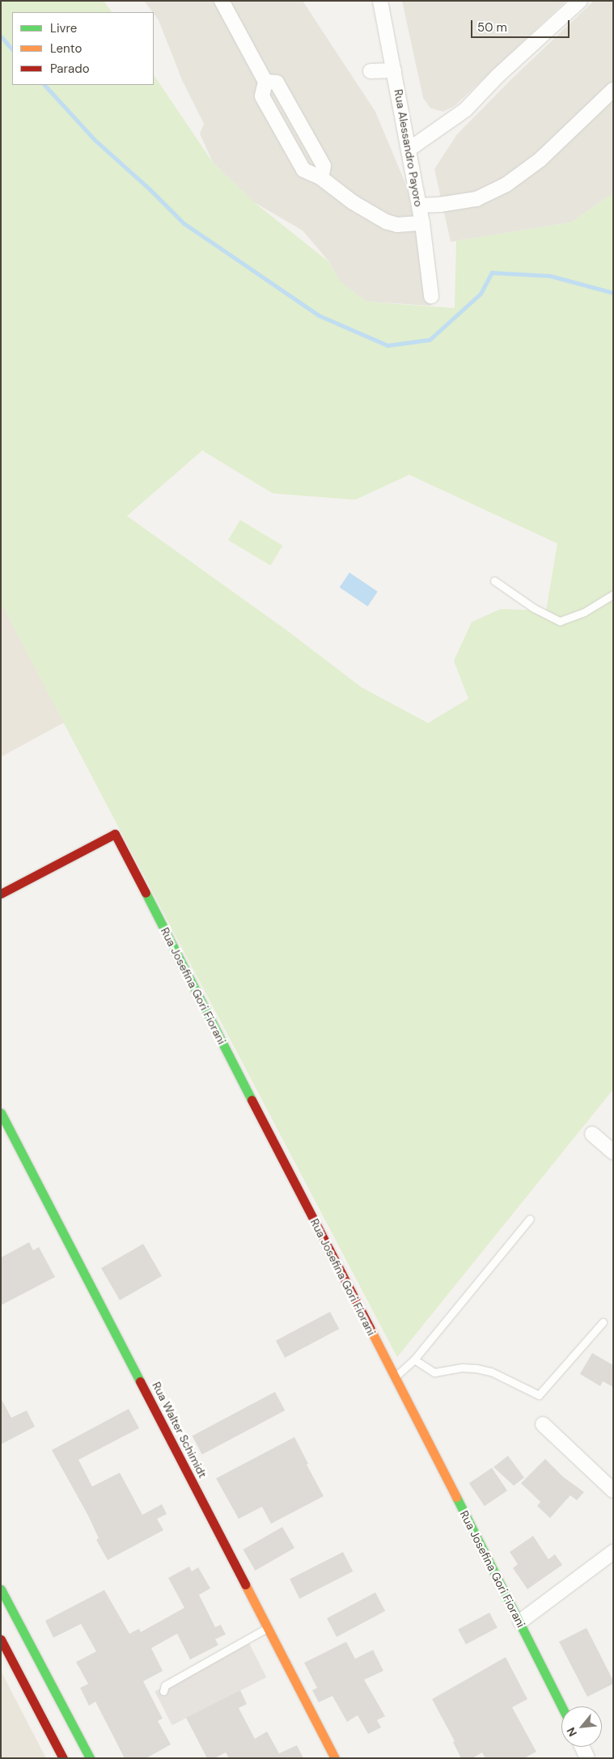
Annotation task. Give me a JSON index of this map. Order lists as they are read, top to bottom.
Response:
{
  "streets": {
    "street": ["Rua Alessandro Payoro", "Rua Josefina Gori Fiorani", "Rua Walter Schimidt"]
  },
  "legend": ["Livre", "Lento", "Parado"],
  "scale_bar": "50 m",
  "north": "bottom left"
}
